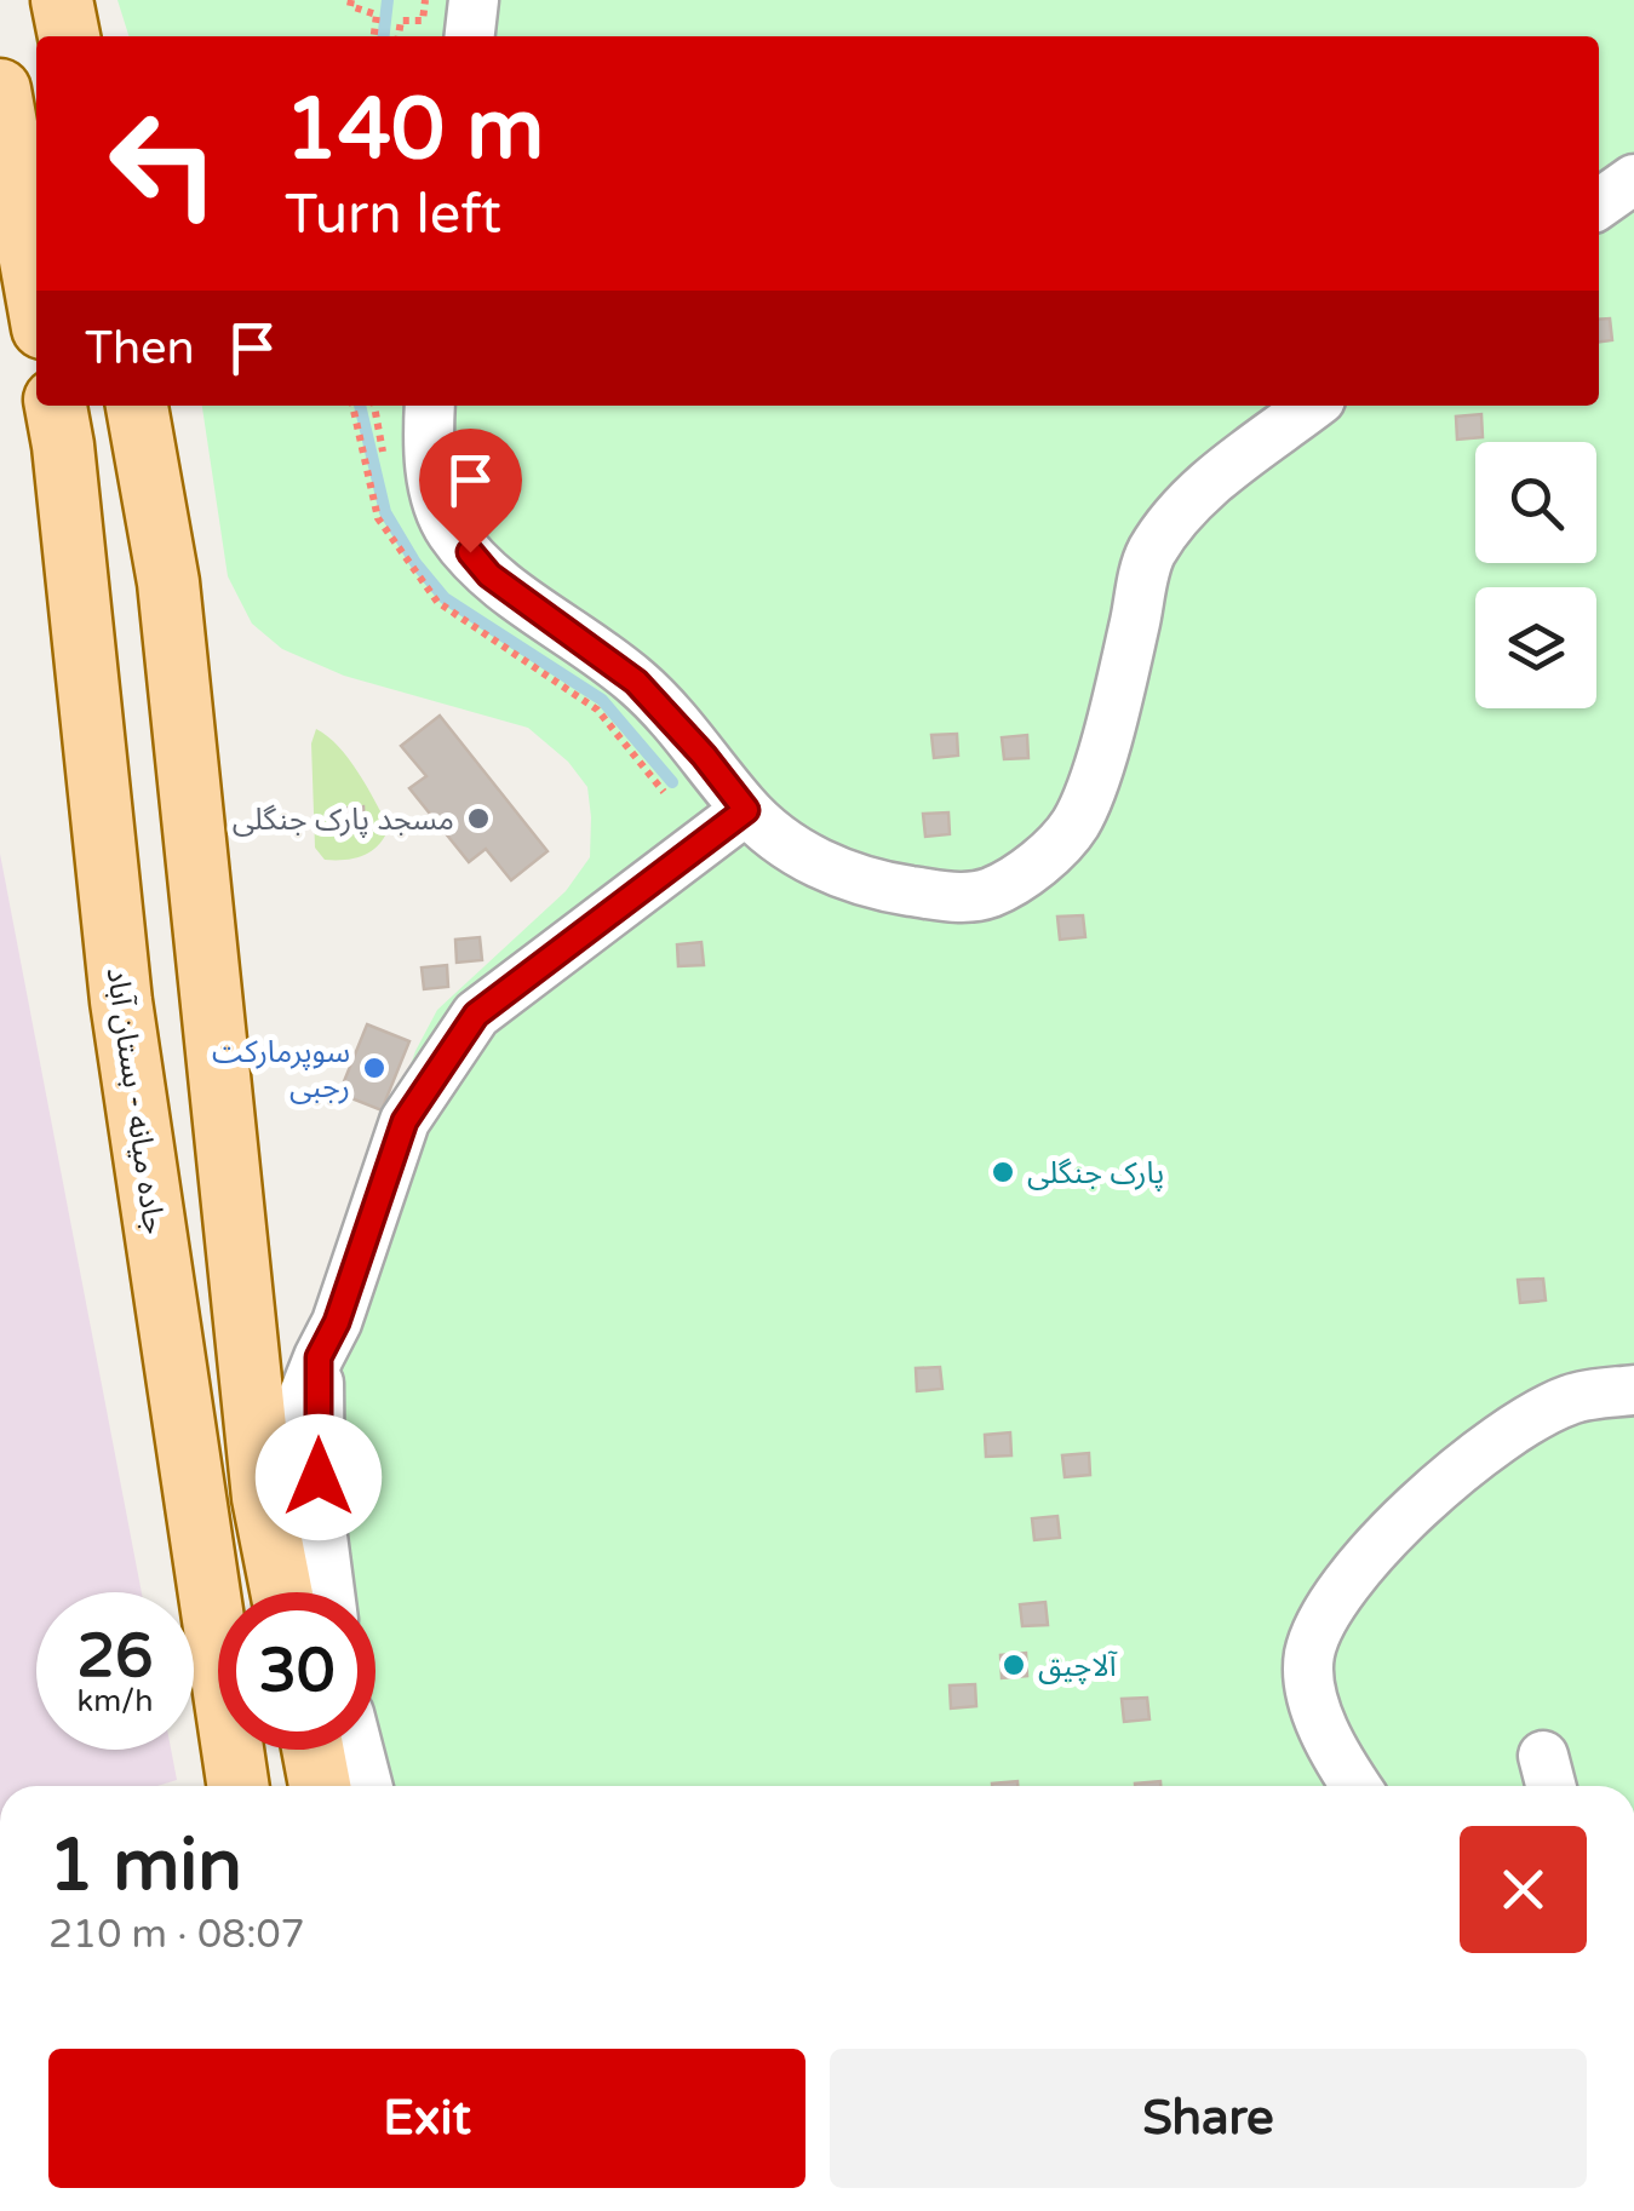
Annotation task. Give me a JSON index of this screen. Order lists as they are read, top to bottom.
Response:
{
  "streets": {
    "main road": ["جاده میانه - بستان آباد"]
  },
  "places": [
    "مسجد پارک جنگلی",
    "سوپرمارکت رجبی",
    "پارک جنگلی",
    "آلاچیق"
  ],
  "page": {
    "turn": ["140 m", "Turn left"],
    "then": "Then",
    "speed": "26 km/h",
    "limit": "30",
    "heading": ["1 min", "210 m · 08:07"],
    "buttons": ["Exit", "Share"]
  }
}
